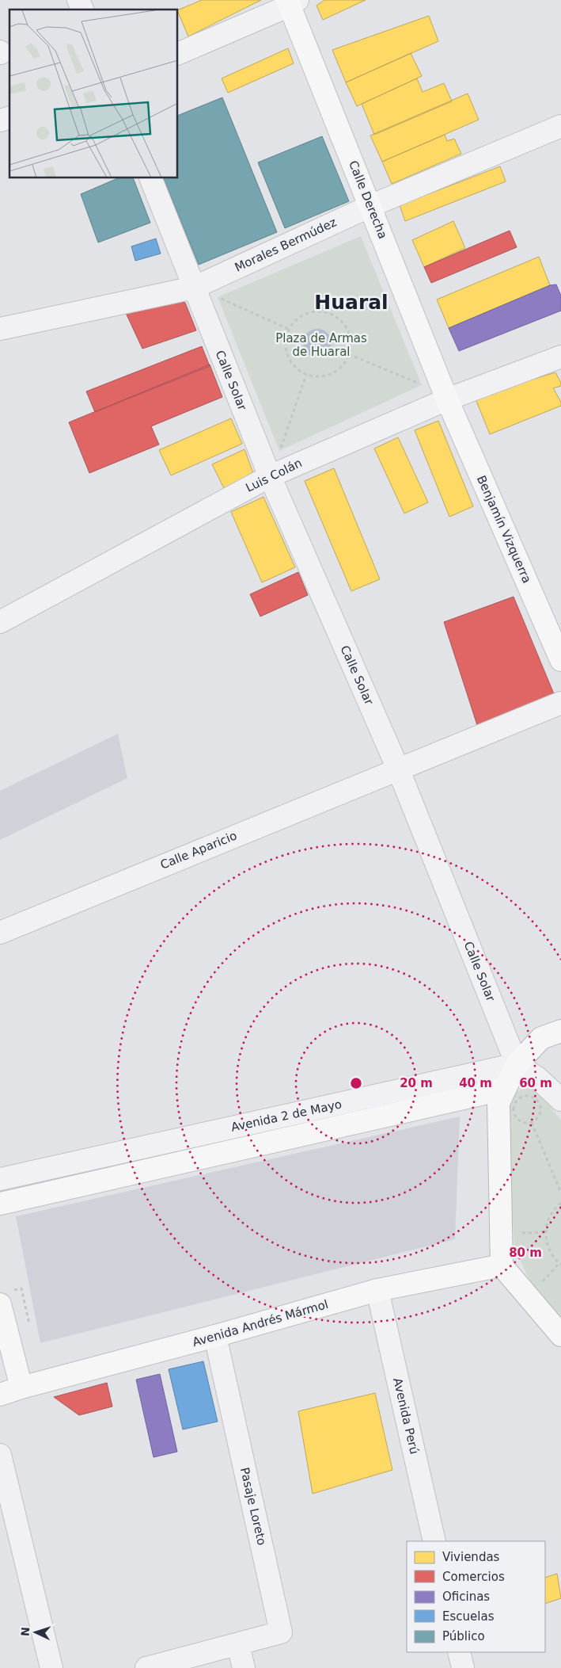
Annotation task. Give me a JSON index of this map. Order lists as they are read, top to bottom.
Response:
{
  "streets": {
    "main road": [
      "Calle Derecha",
      "Benjamín Vizquerra",
      "Avenida 2 de Mayo",
      "Avenida Andrés Mármol"
    ],
    "street": [
      "Morales Bermúdez",
      "Calle Solar",
      "Luis Colán",
      "Calle Aparicio",
      "Avenida Perú",
      "Pasaje Loreto"
    ]
  },
  "crossings": [
    ["Calle Derecha", "Morales Bermúdez"],
    ["Calle Derecha", "Luis Colán"],
    ["Calle Derecha", "Benjamín Vizquerra"],
    ["Morales Bermúdez", "Calle Solar"],
    ["Calle Solar", "Luis Colán"],
    ["Calle Solar", "Calle Aparicio"],
    ["Calle Solar", "Avenida 2 de Mayo"],
    ["Luis Colán", "Benjamín Vizquerra"],
    ["Avenida Andrés Mármol", "Avenida Perú"],
    ["Avenida Andrés Mármol", "Pasaje Loreto"]
  ],
  "districts": ["Huaral"],
  "parks": ["Plaza de Armas de Huaral"],
  "legend": [
    "Viviendas",
    "Comercios",
    "Oficinas",
    "Escuelas",
    "Público"
  ],
  "north": "left",
  "rings": [
    "20 m",
    "40 m",
    "60 m",
    "80 m"
  ]
}
